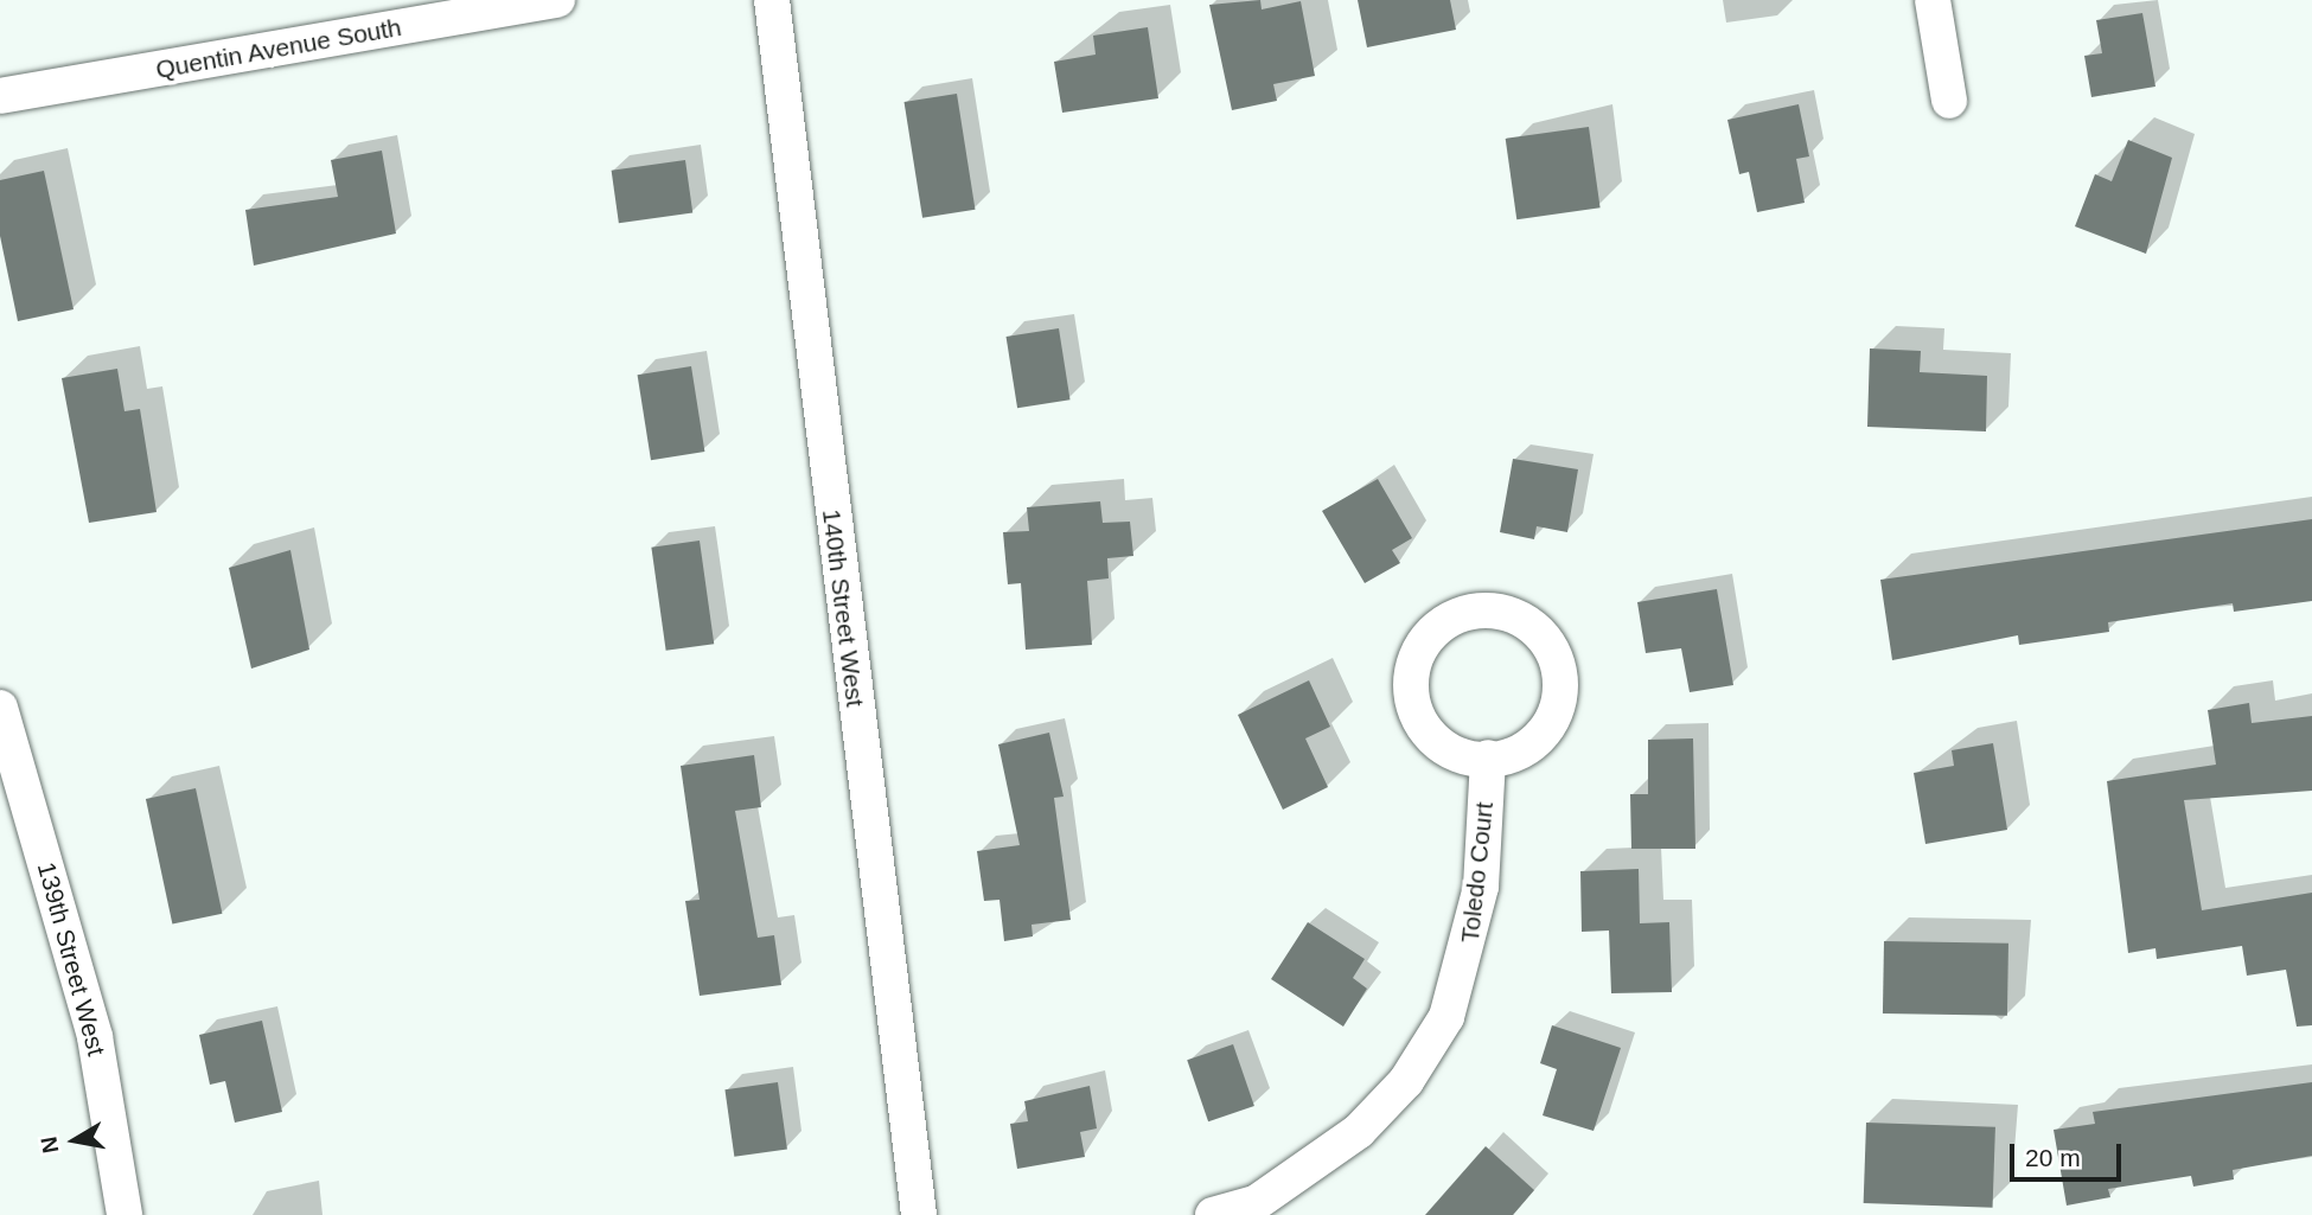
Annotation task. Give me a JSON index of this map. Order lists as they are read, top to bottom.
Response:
{
  "streets": {
    "street": [
      "Quentin Avenue South",
      "140th Street West",
      "Toledo Court",
      "139th Street West"
    ]
  },
  "scale_bar": "20 m",
  "north": "left"
}
